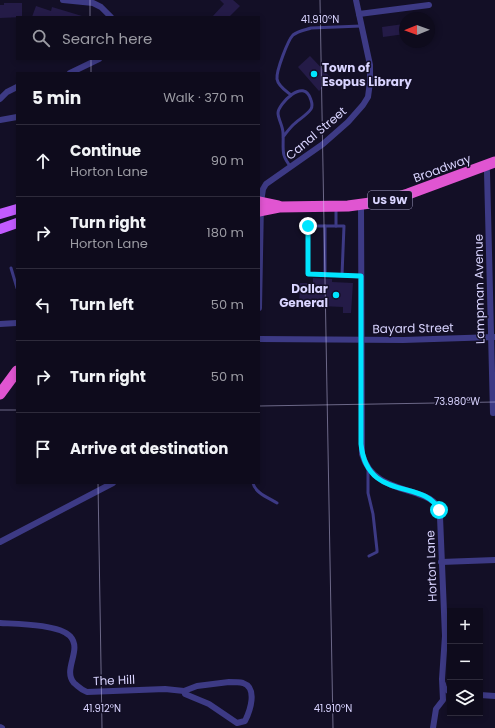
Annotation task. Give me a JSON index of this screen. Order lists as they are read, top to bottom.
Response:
{
  "streets": {
    "highway": ["Broadway", "US 9W"],
    "street": [
      "Canal Street",
      "Lampman Avenue",
      "Bayard Street",
      "Horton Lane",
      "The Hill"
    ]
  },
  "crossings": [
    ["Canal Street", "Broadway"],
    ["Broadway", "Lampman Avenue"],
    ["Lampman Avenue", "Bayard Street"]
  ],
  "places": ["Town of Esopus Library", "Dollar General"],
  "north": "left",
  "page": {
    "search": "Search here",
    "heading": ["5 min", "Walk · 370 m"],
    "list": [
      ["Continue", "Horton Lane", "90 m"],
      ["Turn right", "Horton Lane", "180 m"],
      ["Turn left", "50 m"],
      ["Turn right", "50 m"],
      "Arrive at destination"
    ],
    "map_buttons": ["+", "−"]
  },
  "coordinates": ["41.910°N", "73.980°W", "41.912°N"]
}
